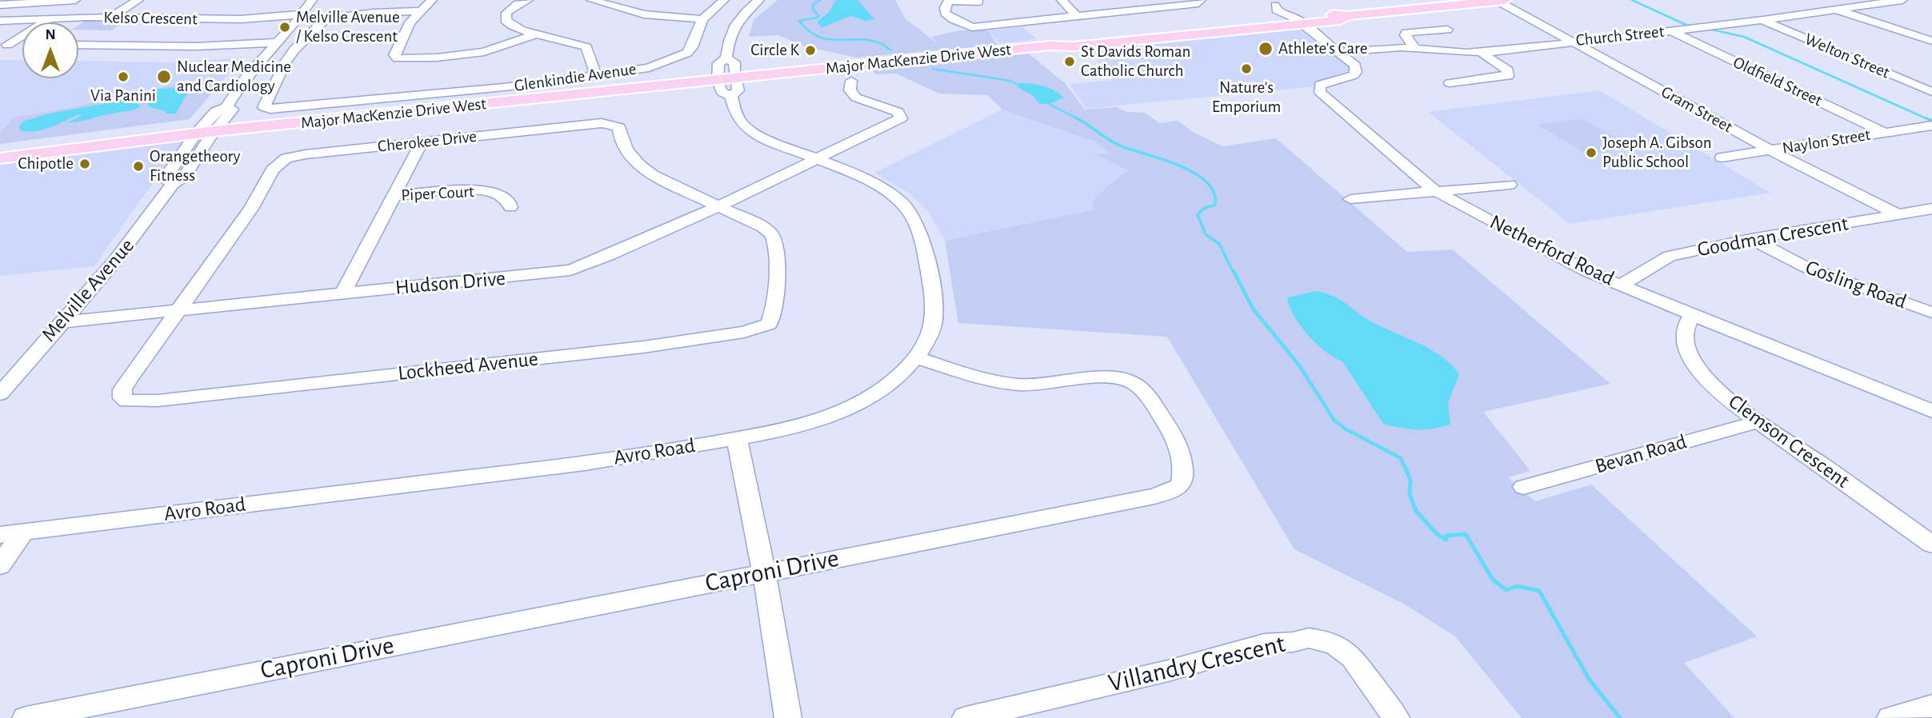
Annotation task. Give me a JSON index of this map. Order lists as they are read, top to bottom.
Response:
{
  "streets": {
    "main road": ["Major MacKenzie Drive West"],
    "street": [
      "Kelso Crescent",
      "Church Street",
      "Welton Street",
      "Glenkindie Avenue",
      "Oldfield Street",
      "Gram Street",
      "Cherokee Drive",
      "Naylon Street",
      "Piper Court",
      "Goodman Crescent",
      "Netherford Road",
      "Hudson Drive",
      "Gosling Road",
      "Melville Avenue",
      "Lockheed Avenue",
      "Clemson Crescent",
      "Avro Road",
      "Bevan Road",
      "Caproni Drive",
      "Villandry Crescent"
    ]
  },
  "crossings": [
    ["Kelso Crescent", "Melville Avenue"],
    ["Church Street", "Welton Street"],
    ["Church Street", "Oldfield Street"],
    ["Church Street", "Gram Street"],
    ["Church Street", "Netherford Road"],
    ["Major MacKenzie Drive West", "Gram Street"],
    ["Major MacKenzie Drive West", "Netherford Road"],
    ["Major MacKenzie Drive West", "Melville Avenue"],
    ["Major MacKenzie Drive West", "Avro Road"],
    ["Oldfield Street", "Naylon Street"],
    ["Gram Street", "Naylon Street"],
    ["Gram Street", "Goodman Crescent"],
    ["Cherokee Drive", "Hudson Drive"],
    ["Cherokee Drive", "Lockheed Avenue"],
    ["Goodman Crescent", "Netherford Road"],
    ["Goodman Crescent", "Gosling Road"],
    ["Netherford Road", "Clemson Crescent"],
    ["Hudson Drive", "Melville Avenue"],
    ["Hudson Drive", "Lockheed Avenue"],
    ["Hudson Drive", "Avro Road"],
    ["Clemson Crescent", "Bevan Road"],
    ["Avro Road", "Caproni Drive"]
  ],
  "places": [
    "Melville Avenue / Kelso Crescent",
    "Athlete's Care",
    "Circle K",
    "St Davids Roman Catholic Church",
    "Nature's Emporium",
    "Via Panini",
    "Nuclear Medicine and Cardiology",
    "Joseph A. Gibson Public School",
    "Chipotle",
    "Orangetheory Fitness"
  ],
  "north": "top"
}
